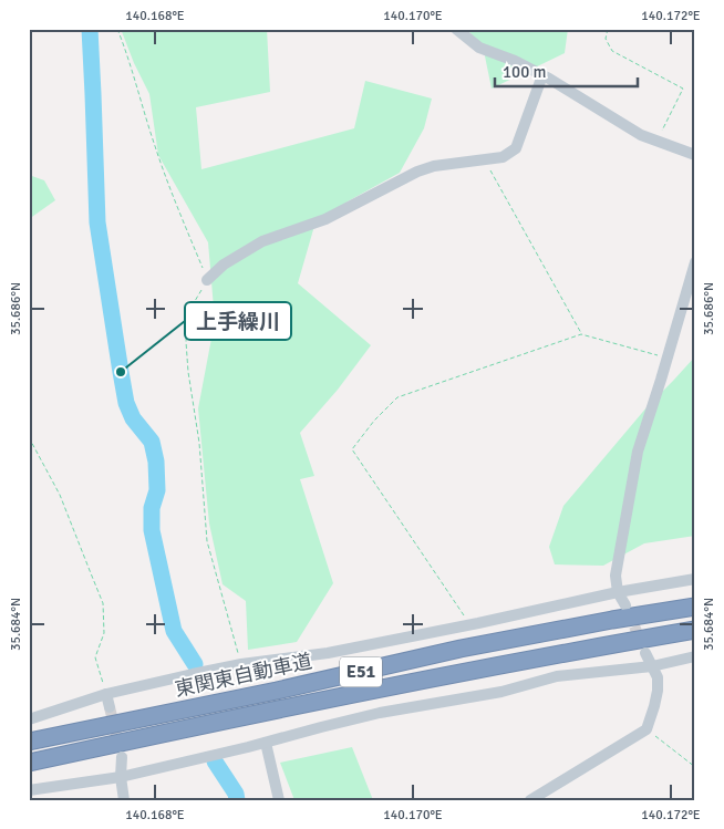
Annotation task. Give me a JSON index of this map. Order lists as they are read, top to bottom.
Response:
{
  "streets": {
    "highway": ["E51", "東関東自動車道"]
  },
  "places": ["上手繰川"],
  "scale_bar": "100 m",
  "coordinates": [
    "140.168°E",
    "140.170°E",
    "140.172°E",
    "35.686°N",
    "35.684°N"
  ]
}
